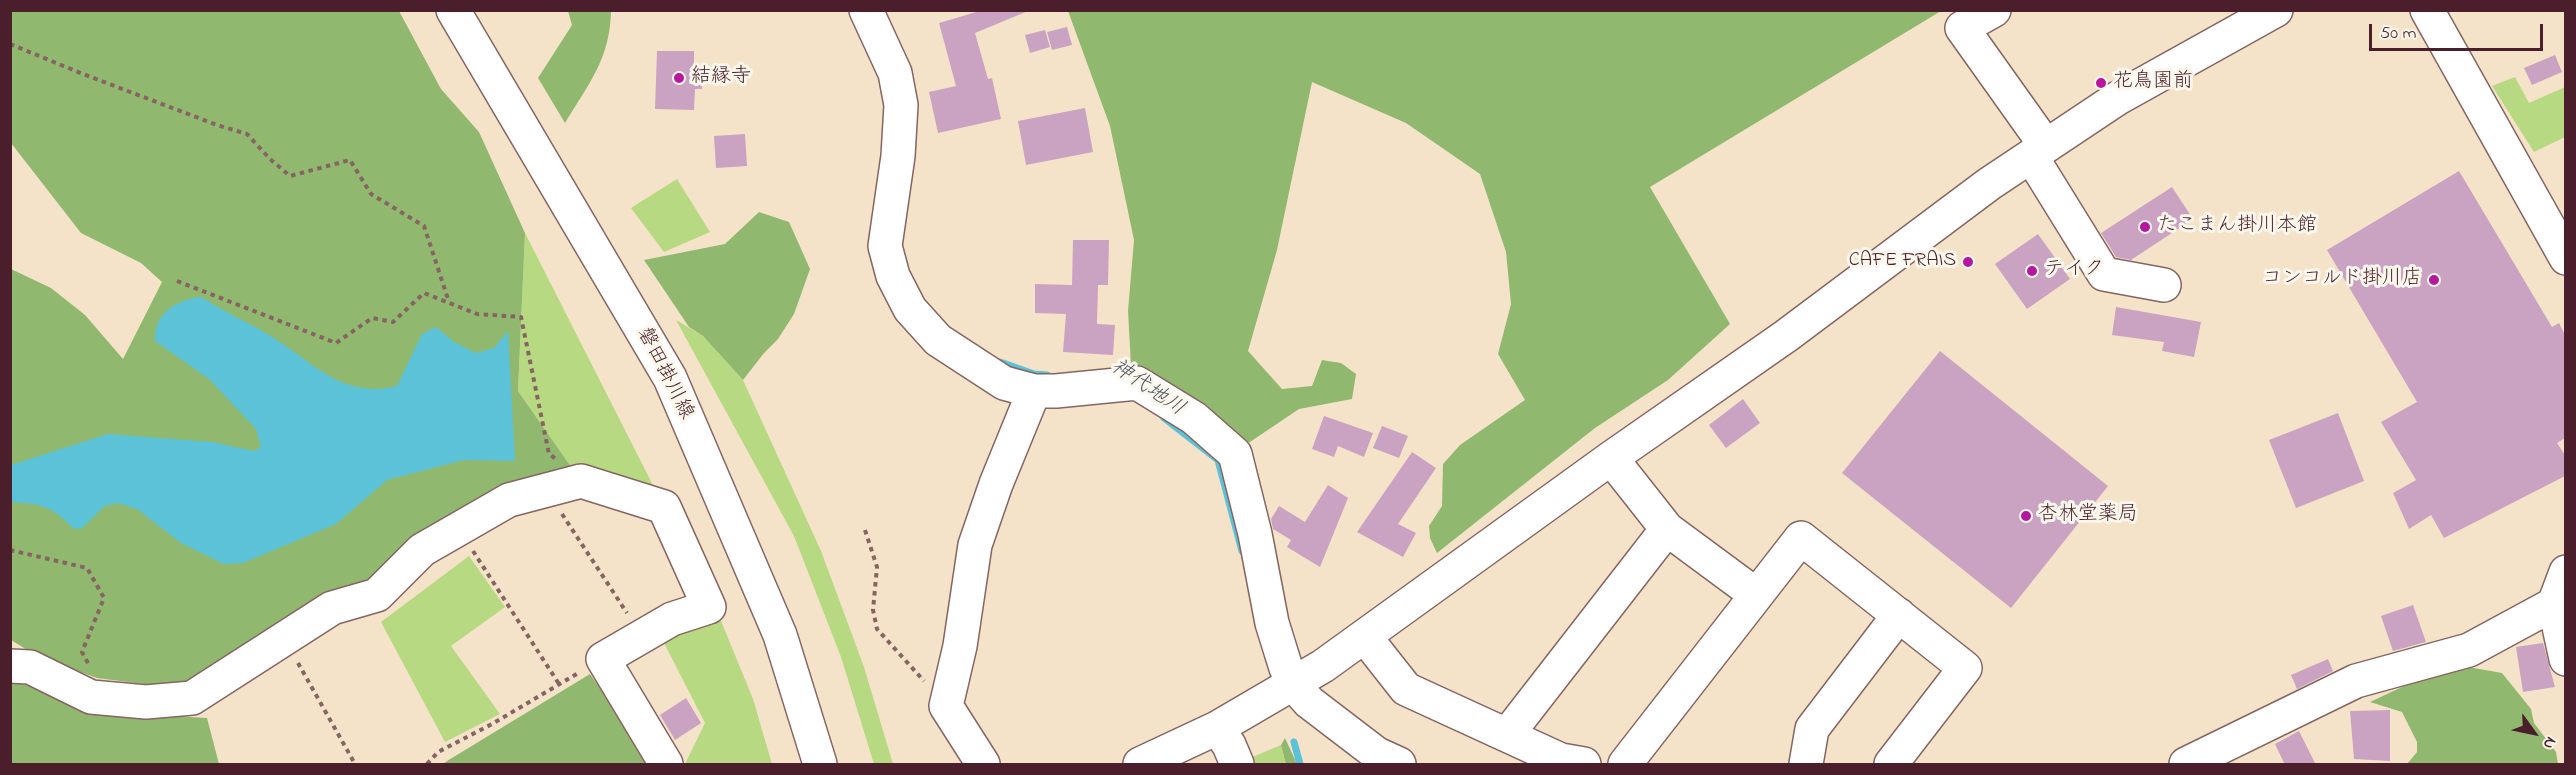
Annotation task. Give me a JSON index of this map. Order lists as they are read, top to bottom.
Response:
{
  "streets": {
    "street": ["磐田掛川線"]
  },
  "water": ["神代地川"],
  "places": [
    "結縁寺",
    "花鳥園前",
    "たこまん掛川本館",
    "CAFE FRAIS",
    "テイク",
    "コンコルド掛川店",
    "杏林堂薬局"
  ],
  "scale_bar": "50 m",
  "north": "bottom right"
}
